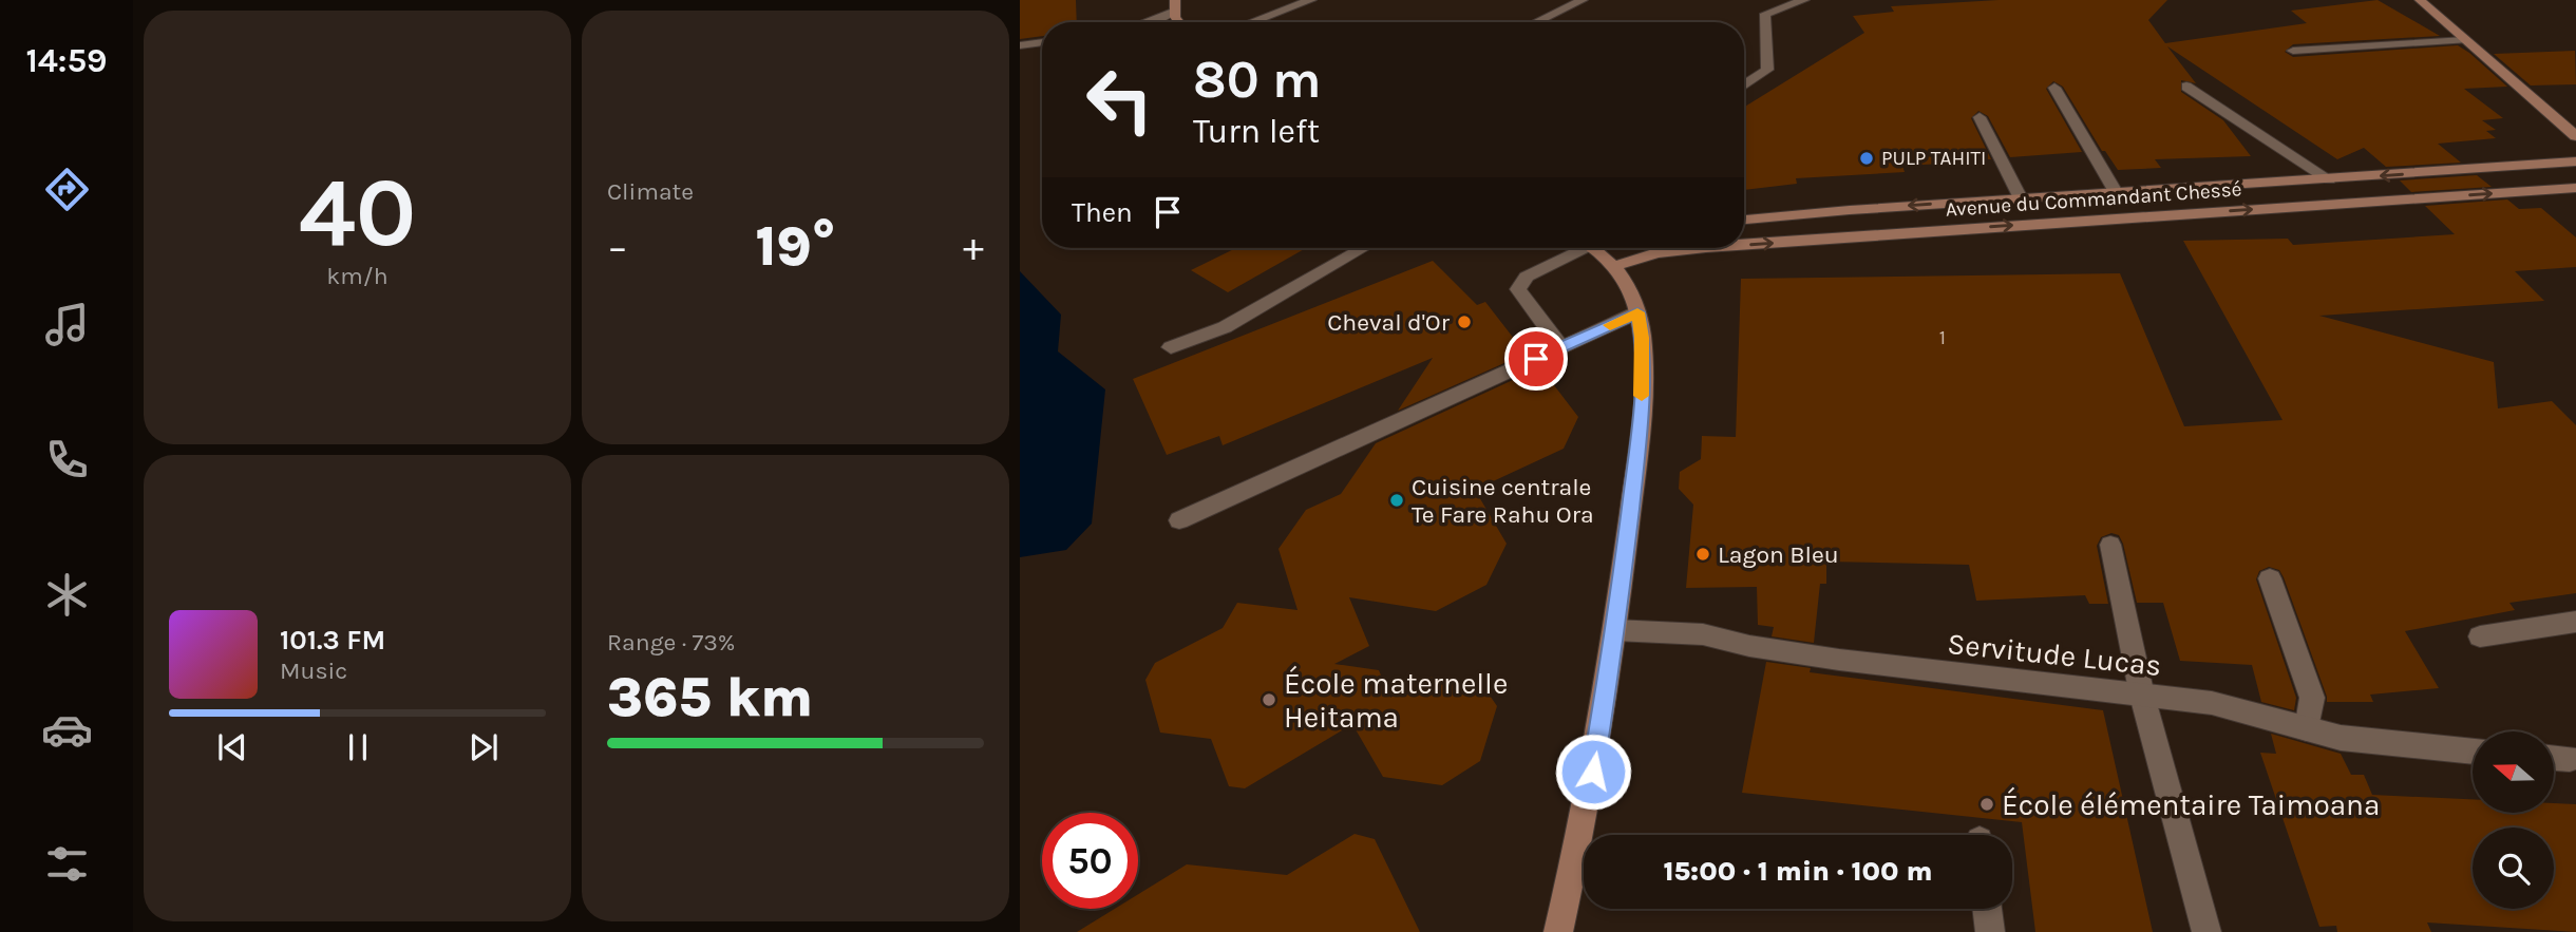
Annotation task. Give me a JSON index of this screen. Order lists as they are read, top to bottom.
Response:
{
  "streets": {
    "main road": ["Avenue du Commandant Chessé"],
    "street": ["Servitude Lucas"]
  },
  "places": [
    "PULP TAHITI",
    "Cheval d'Or",
    "Cuisine centrale Te Fare Rahu Ora",
    "Lagon Bleu",
    "École maternelle Heitama",
    "École élémentaire Taimoana"
  ],
  "house_numbers": ["1"],
  "north": "left",
  "page": {
    "tabs": "14:59",
    "tile": [
      ["40", "km/h"],
      "Climate",
      ["Range · 73%", "365 km"]
    ],
    "turn": ["80 m", "Turn left"],
    "then": "Then",
    "heat": ["−", "19°", "+"],
    "song": ["101.3 FM", "Music"],
    "limit": "50",
    "trip": "15:00 · 1 min · 100 m"
  }
}
